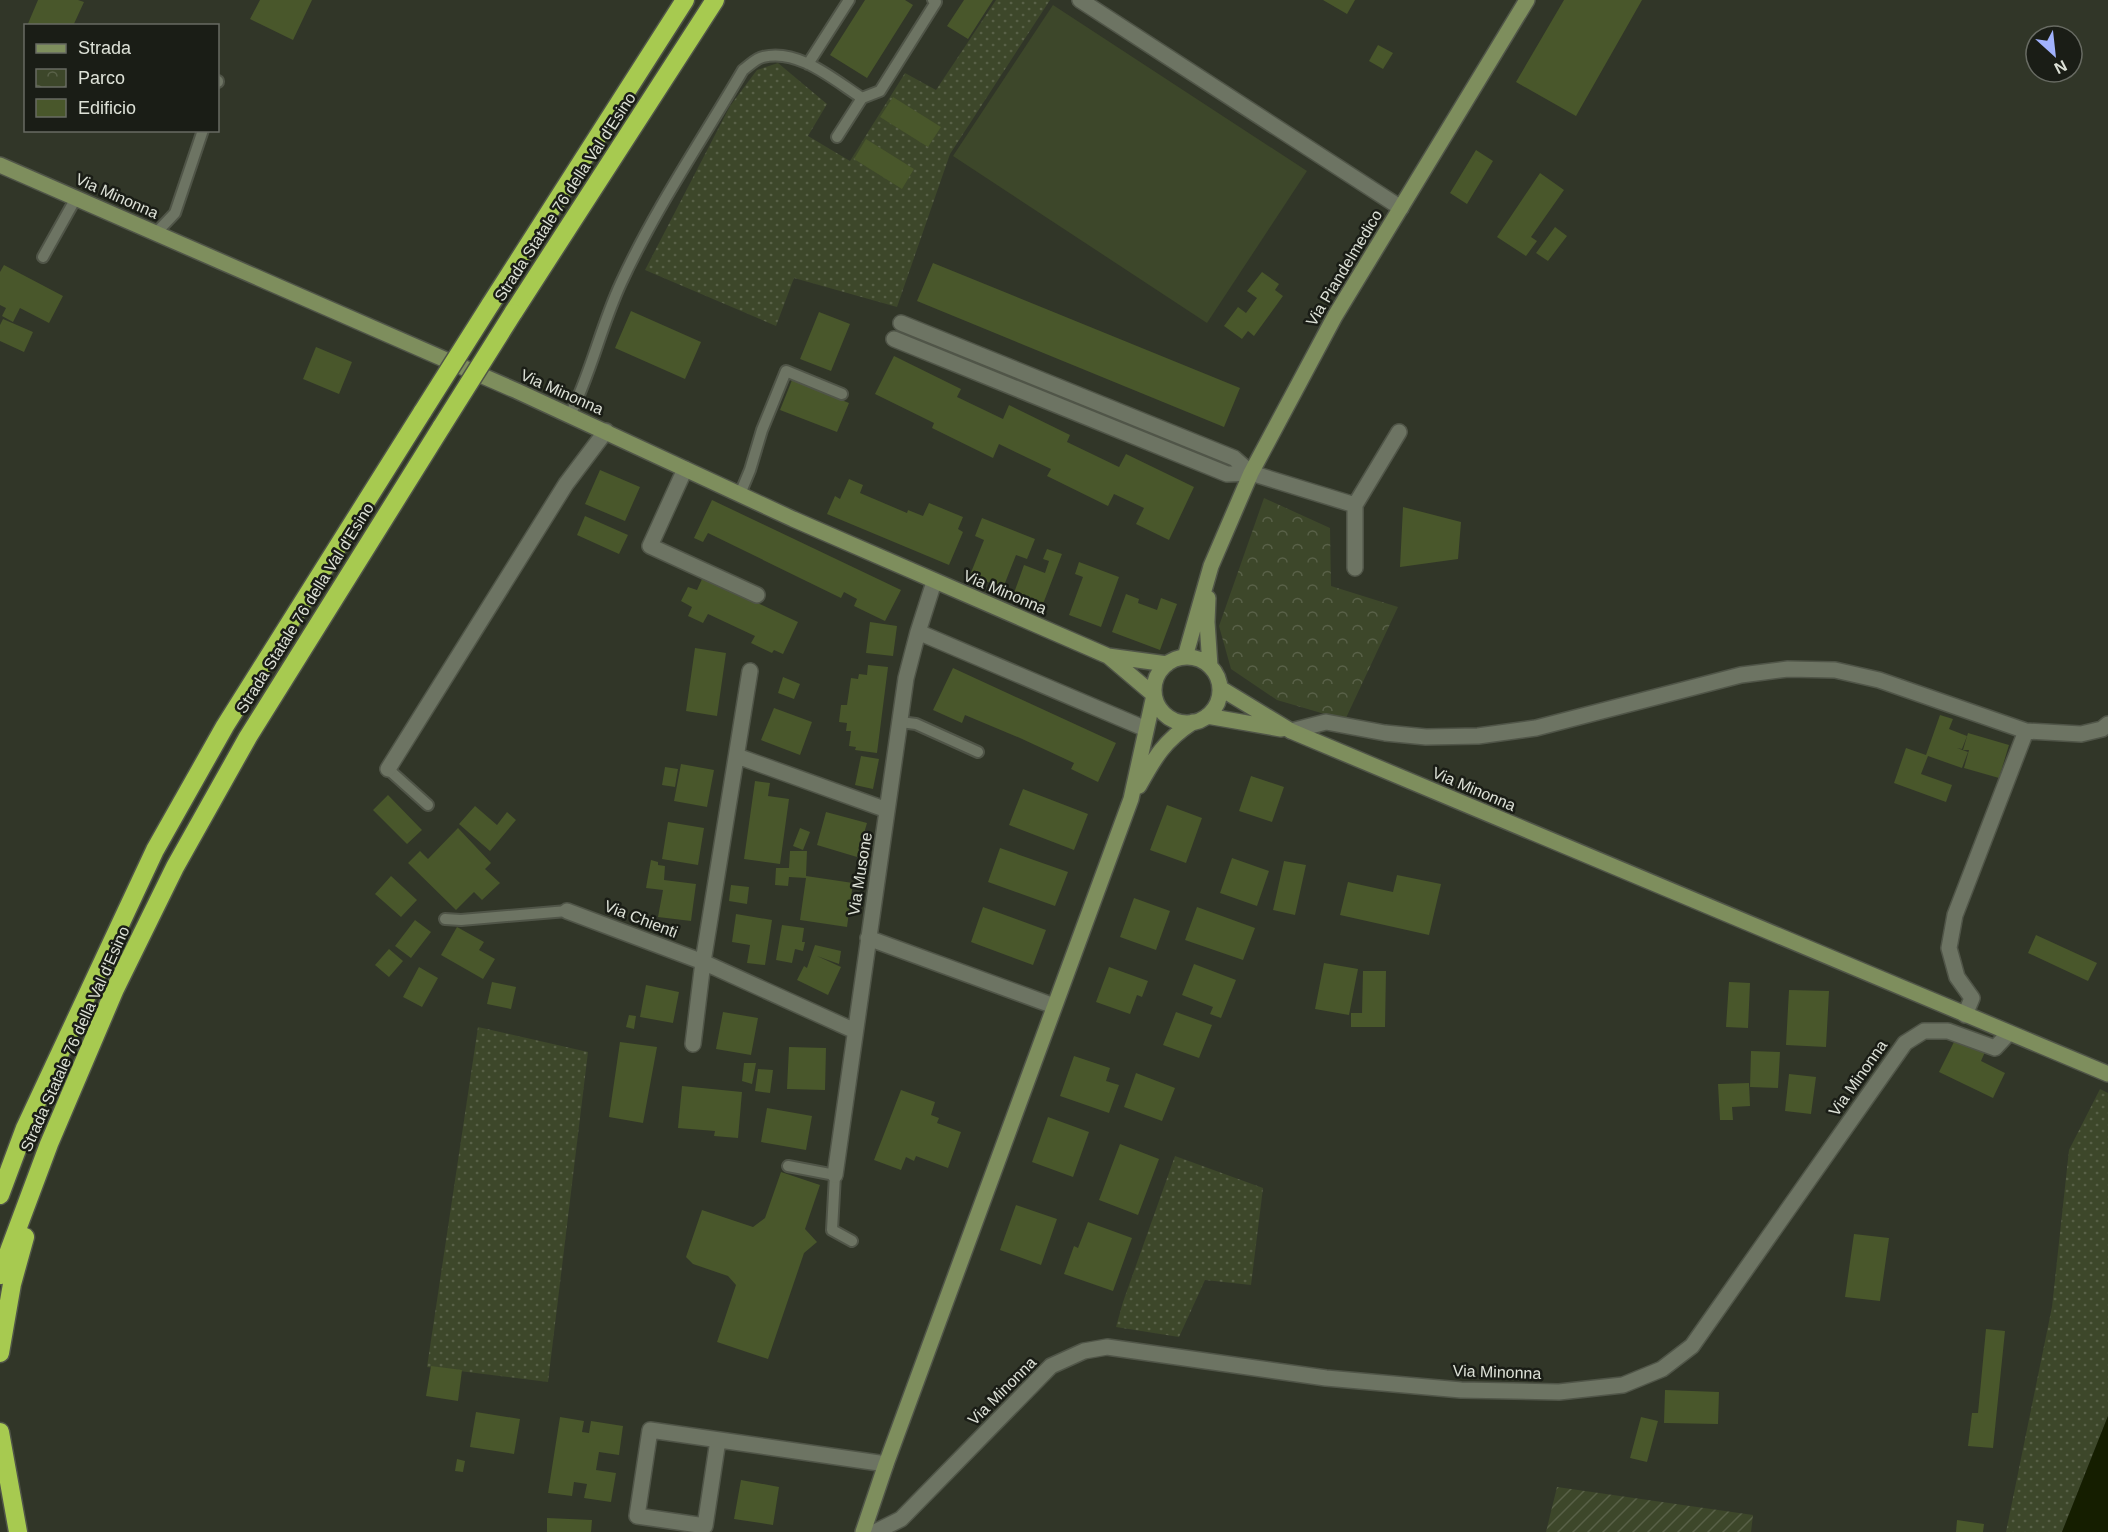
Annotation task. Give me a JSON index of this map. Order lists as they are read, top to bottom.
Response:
{
  "streets": {
    "highway": ["Strada Statale 76 della Val d'Esino"],
    "main road": ["Via Minonna", "Via Piandelmedico"],
    "street": ["Via Musone", "Via Chienti"]
  },
  "crossings": [
    ["Via Minonna", "Via Piandelmedico"],
    ["Via Minonna", "Via Musone"],
    ["Via Musone", "Via Chienti"]
  ],
  "legend": ["Strada", "Parco", "Edificio"],
  "north": "bottom right"
}
